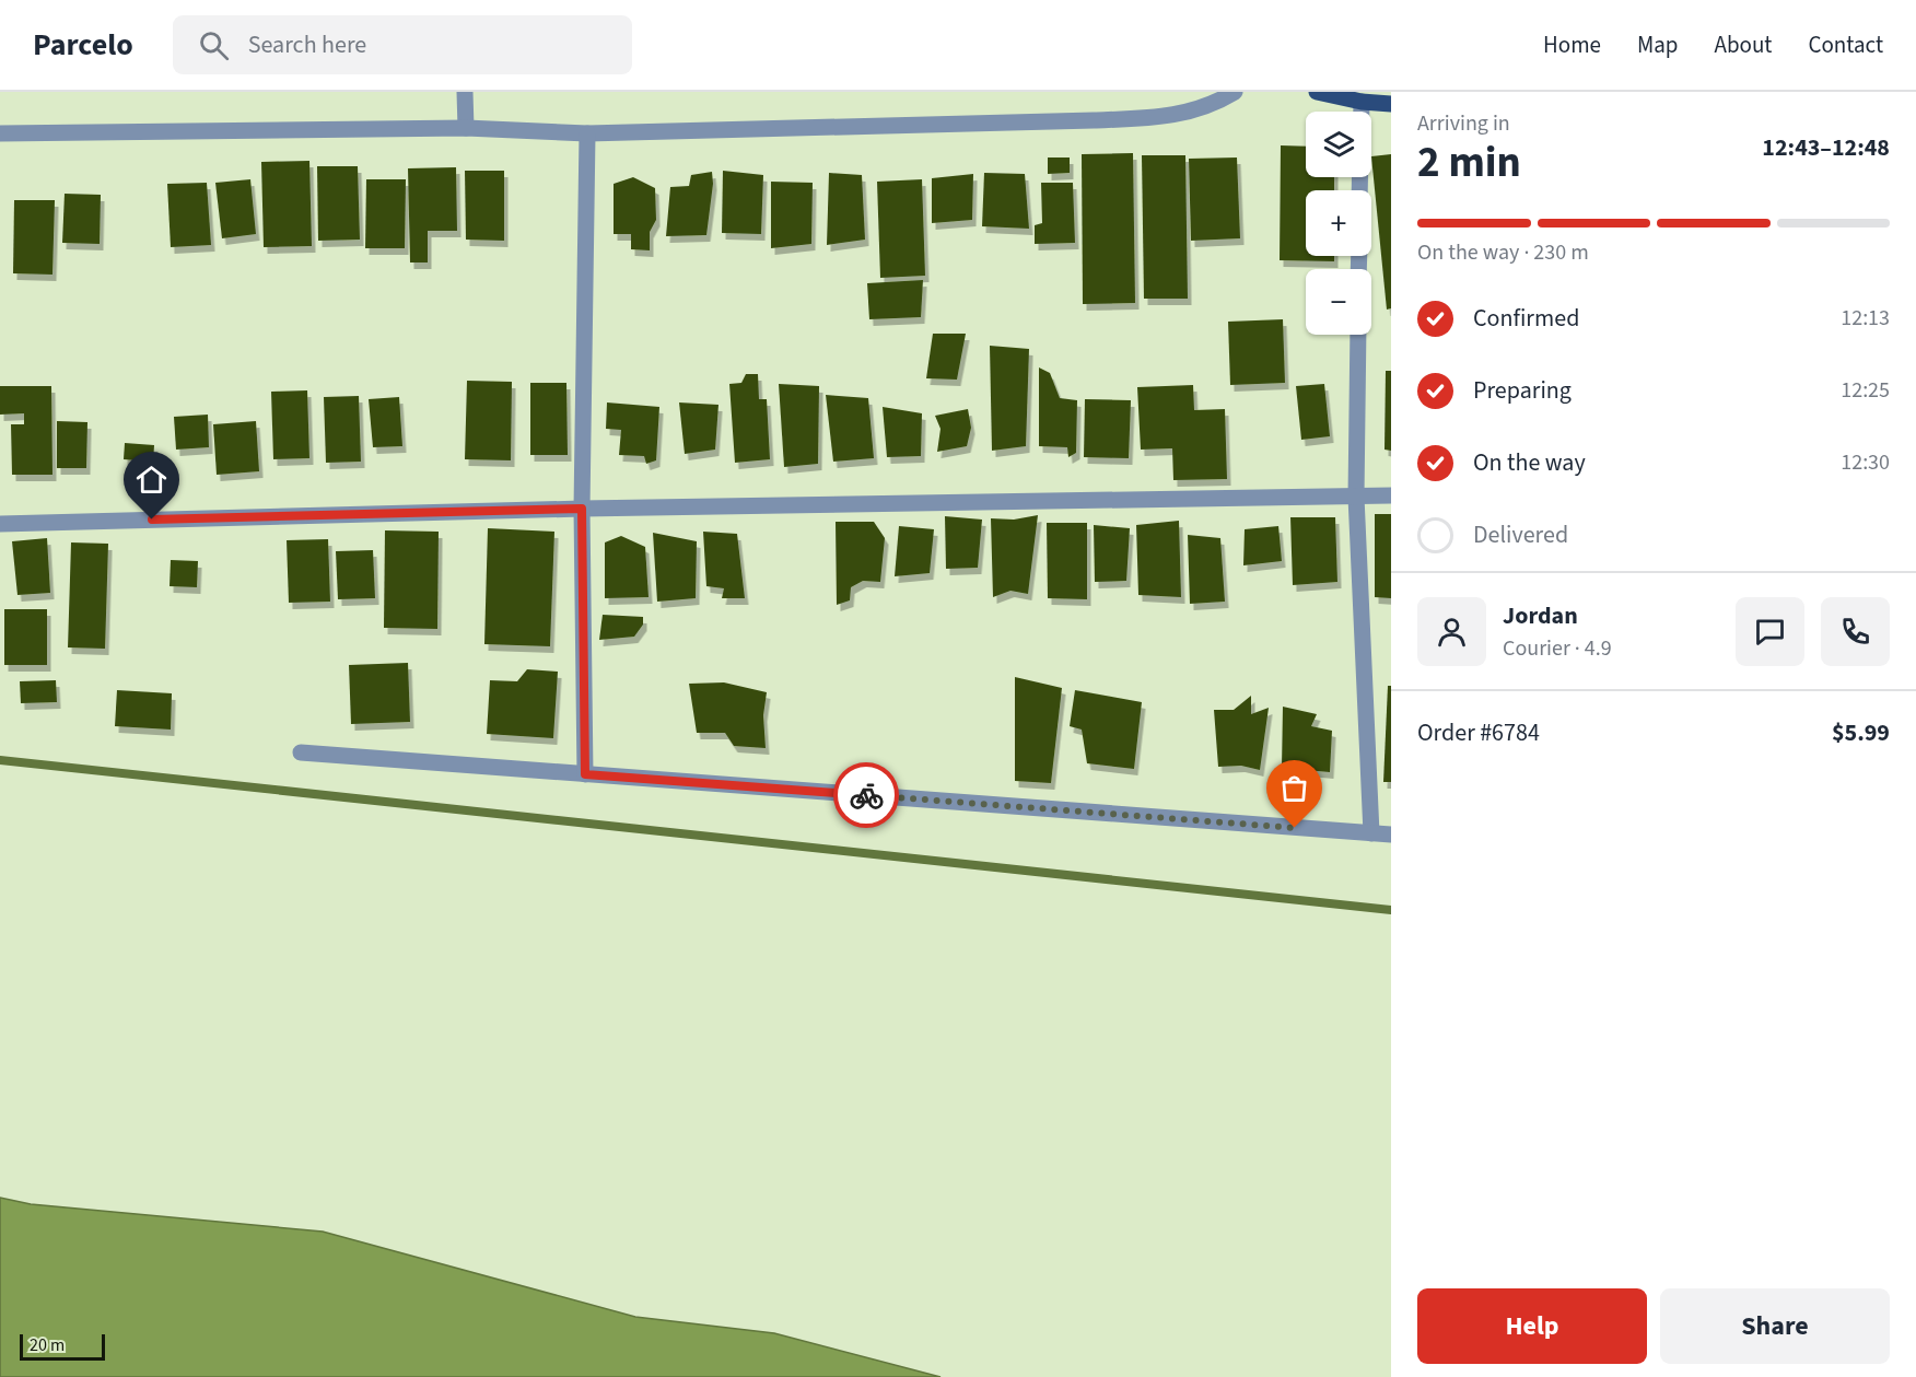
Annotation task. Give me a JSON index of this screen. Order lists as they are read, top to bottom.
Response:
{
  "scale_bar": "20 m",
  "page": {
    "header": "Parcelo",
    "search": "Search here",
    "nav": [
      "Home",
      "Map",
      "About",
      "Contact"
    ],
    "heading": ["2 min", "Arriving in", "12:43–12:48"],
    "panel": [
      "Jordan",
      "Courier · 4.9",
      "Order #6784",
      "$5.99"
    ],
    "map_buttons": ["+", "−"],
    "bar": "On the way · 230 m",
    "list": [
      ["Confirmed", "12:13"],
      ["Preparing", "12:25"],
      ["On the way", "12:30"],
      "Delivered"
    ],
    "buttons": ["Help", "Share"],
    "scale": "20 m"
  }
}
